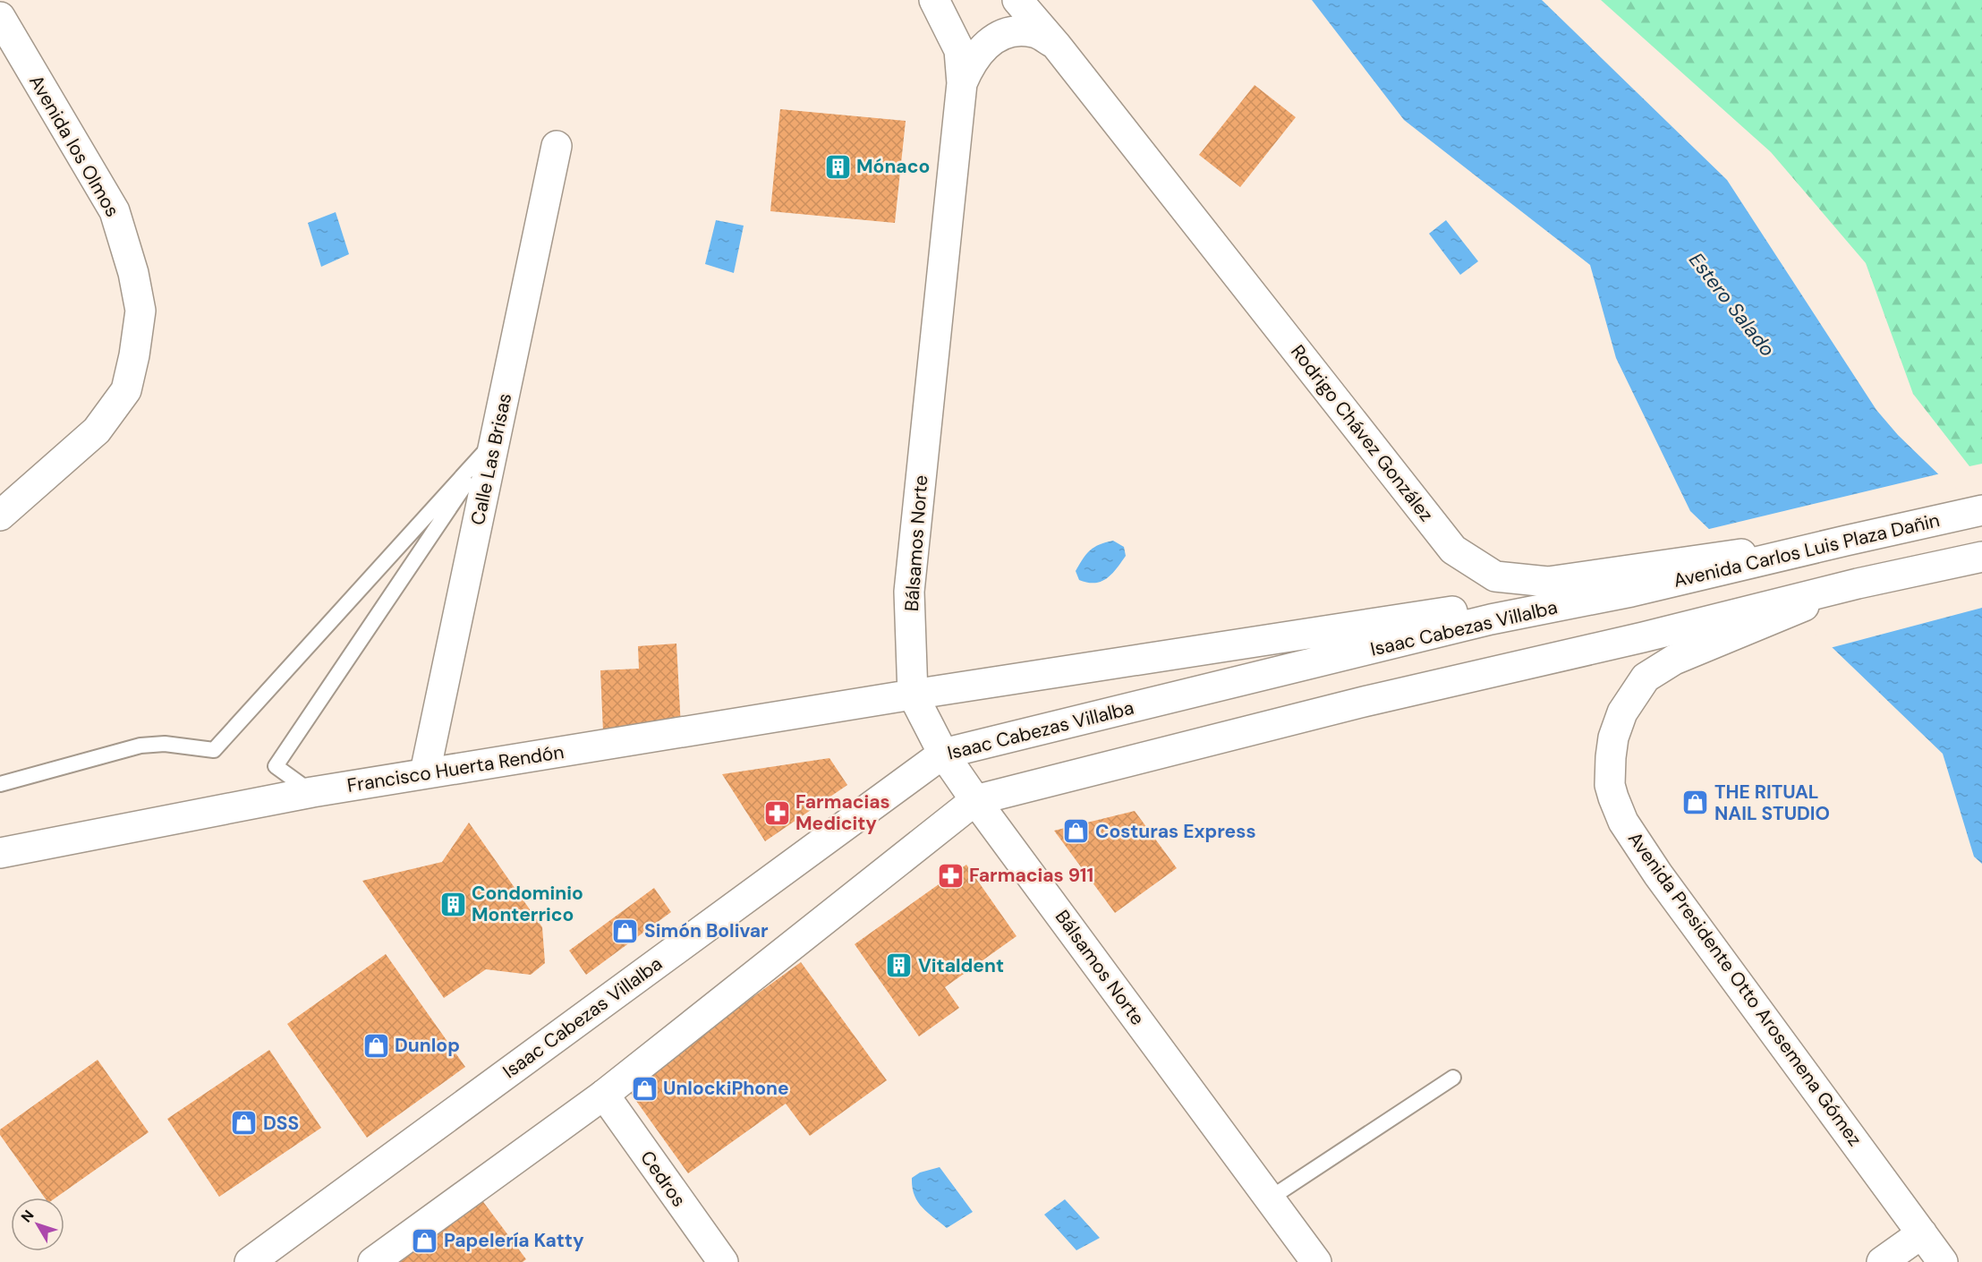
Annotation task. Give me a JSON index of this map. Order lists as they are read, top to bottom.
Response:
{
  "streets": {
    "street": [
      "Avenida los Olmos",
      "Rodrigo Chávez González",
      "Calle Las Brisas",
      "Bálsamos Norte",
      "Avenida Carlos Luis Plaza Dañin",
      "Isaac Cabezas Villalba",
      "Francisco Huerta Rendón",
      "Avenida Presidente Otto Arosemena Gómez",
      "Cedros"
    ]
  },
  "crossings": [
    ["Rodrigo Chávez González", "Avenida Carlos Luis Plaza Dañin"],
    ["Rodrigo Chávez González", "Isaac Cabezas Villalba"],
    ["Calle Las Brisas", "Francisco Huerta Rendón"],
    ["Bálsamos Norte", "Isaac Cabezas Villalba"],
    ["Bálsamos Norte", "Francisco Huerta Rendón"],
    ["Avenida Carlos Luis Plaza Dañin", "Isaac Cabezas Villalba"],
    ["Isaac Cabezas Villalba", "Francisco Huerta Rendón"]
  ],
  "water": ["Estero Salado"],
  "places": {
    "building": ["Mónaco", "Condominio Monterrico", "Vitaldent"],
    "shop": [
      "THE RITUAL NAIL STUDIO",
      "Costuras Express",
      "Simón Bolivar",
      "Dunlop",
      "UnlockiPhone",
      "DSS",
      "Papelería Katty"
    ],
    "pharmacy": ["Farmacias Medicity", "Farmacias 911"]
  },
  "north": "top left"
}
